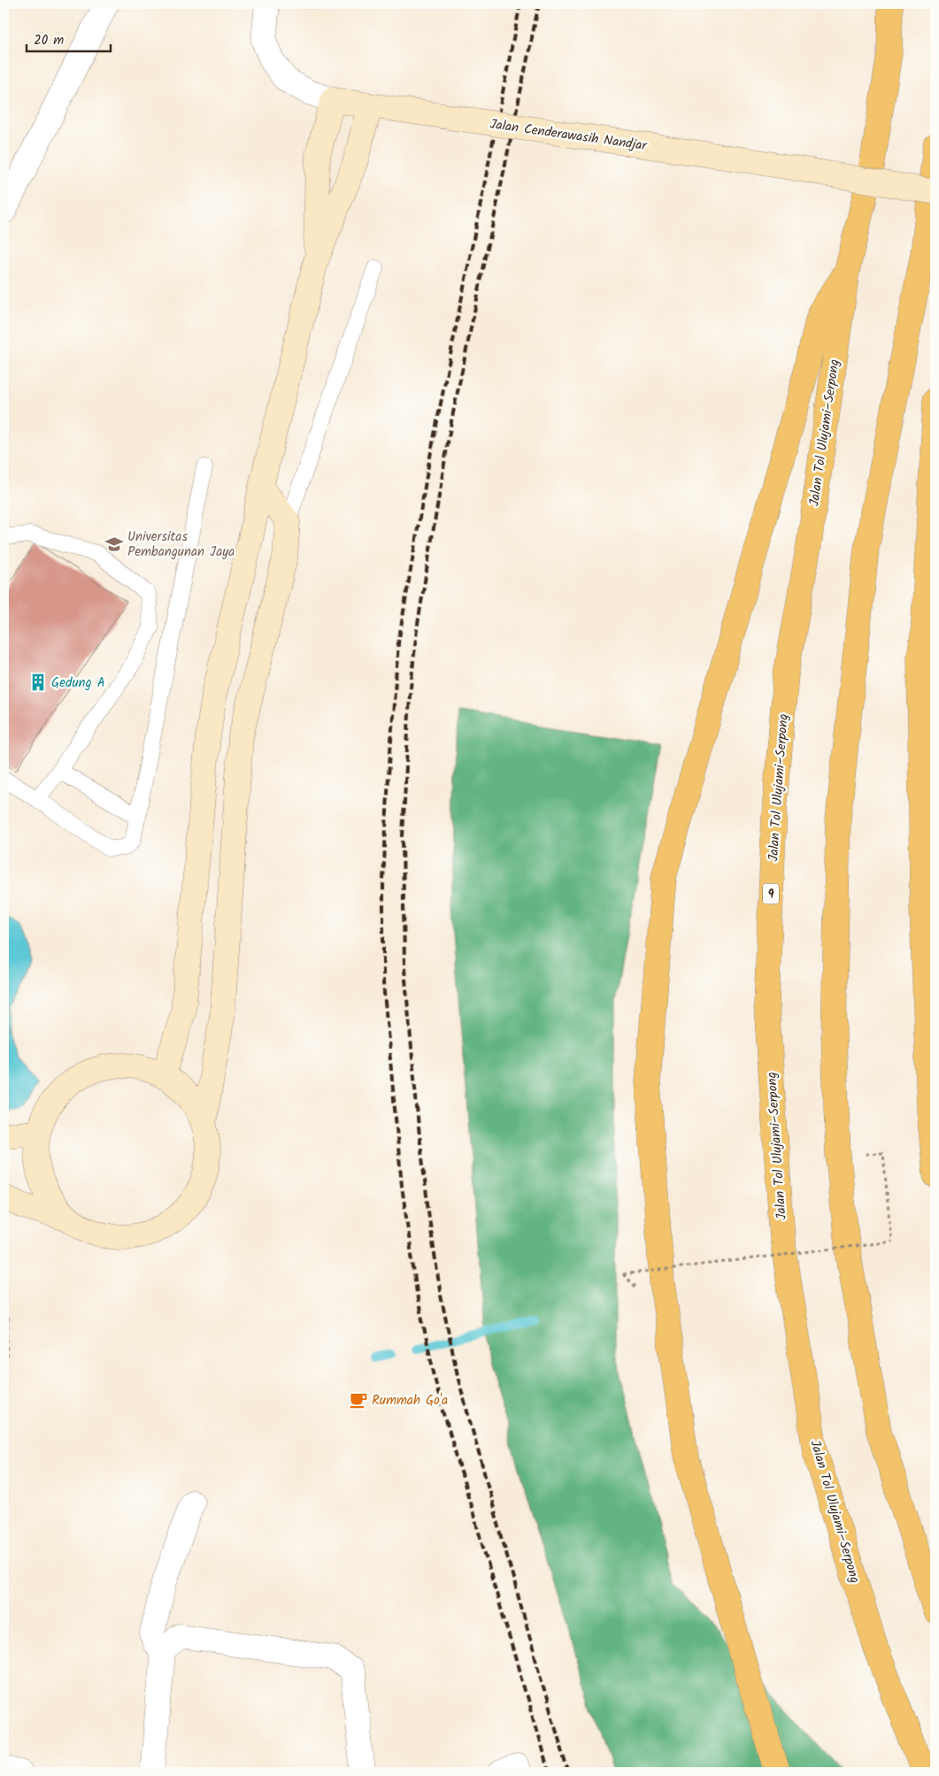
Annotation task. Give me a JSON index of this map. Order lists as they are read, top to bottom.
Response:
{
  "streets": {
    "highway": ["Jalan Tol Ulujami–Serpong", "9"],
    "street": ["Jalan Cenderawasih Nandjar"]
  },
  "places": {
    "school or university": ["Universitas Pembangunan Jaya"],
    "building": ["Gedung A"],
    "cafe": ["Rummah Go'a"]
  },
  "scale_bar": "20 m"
}
